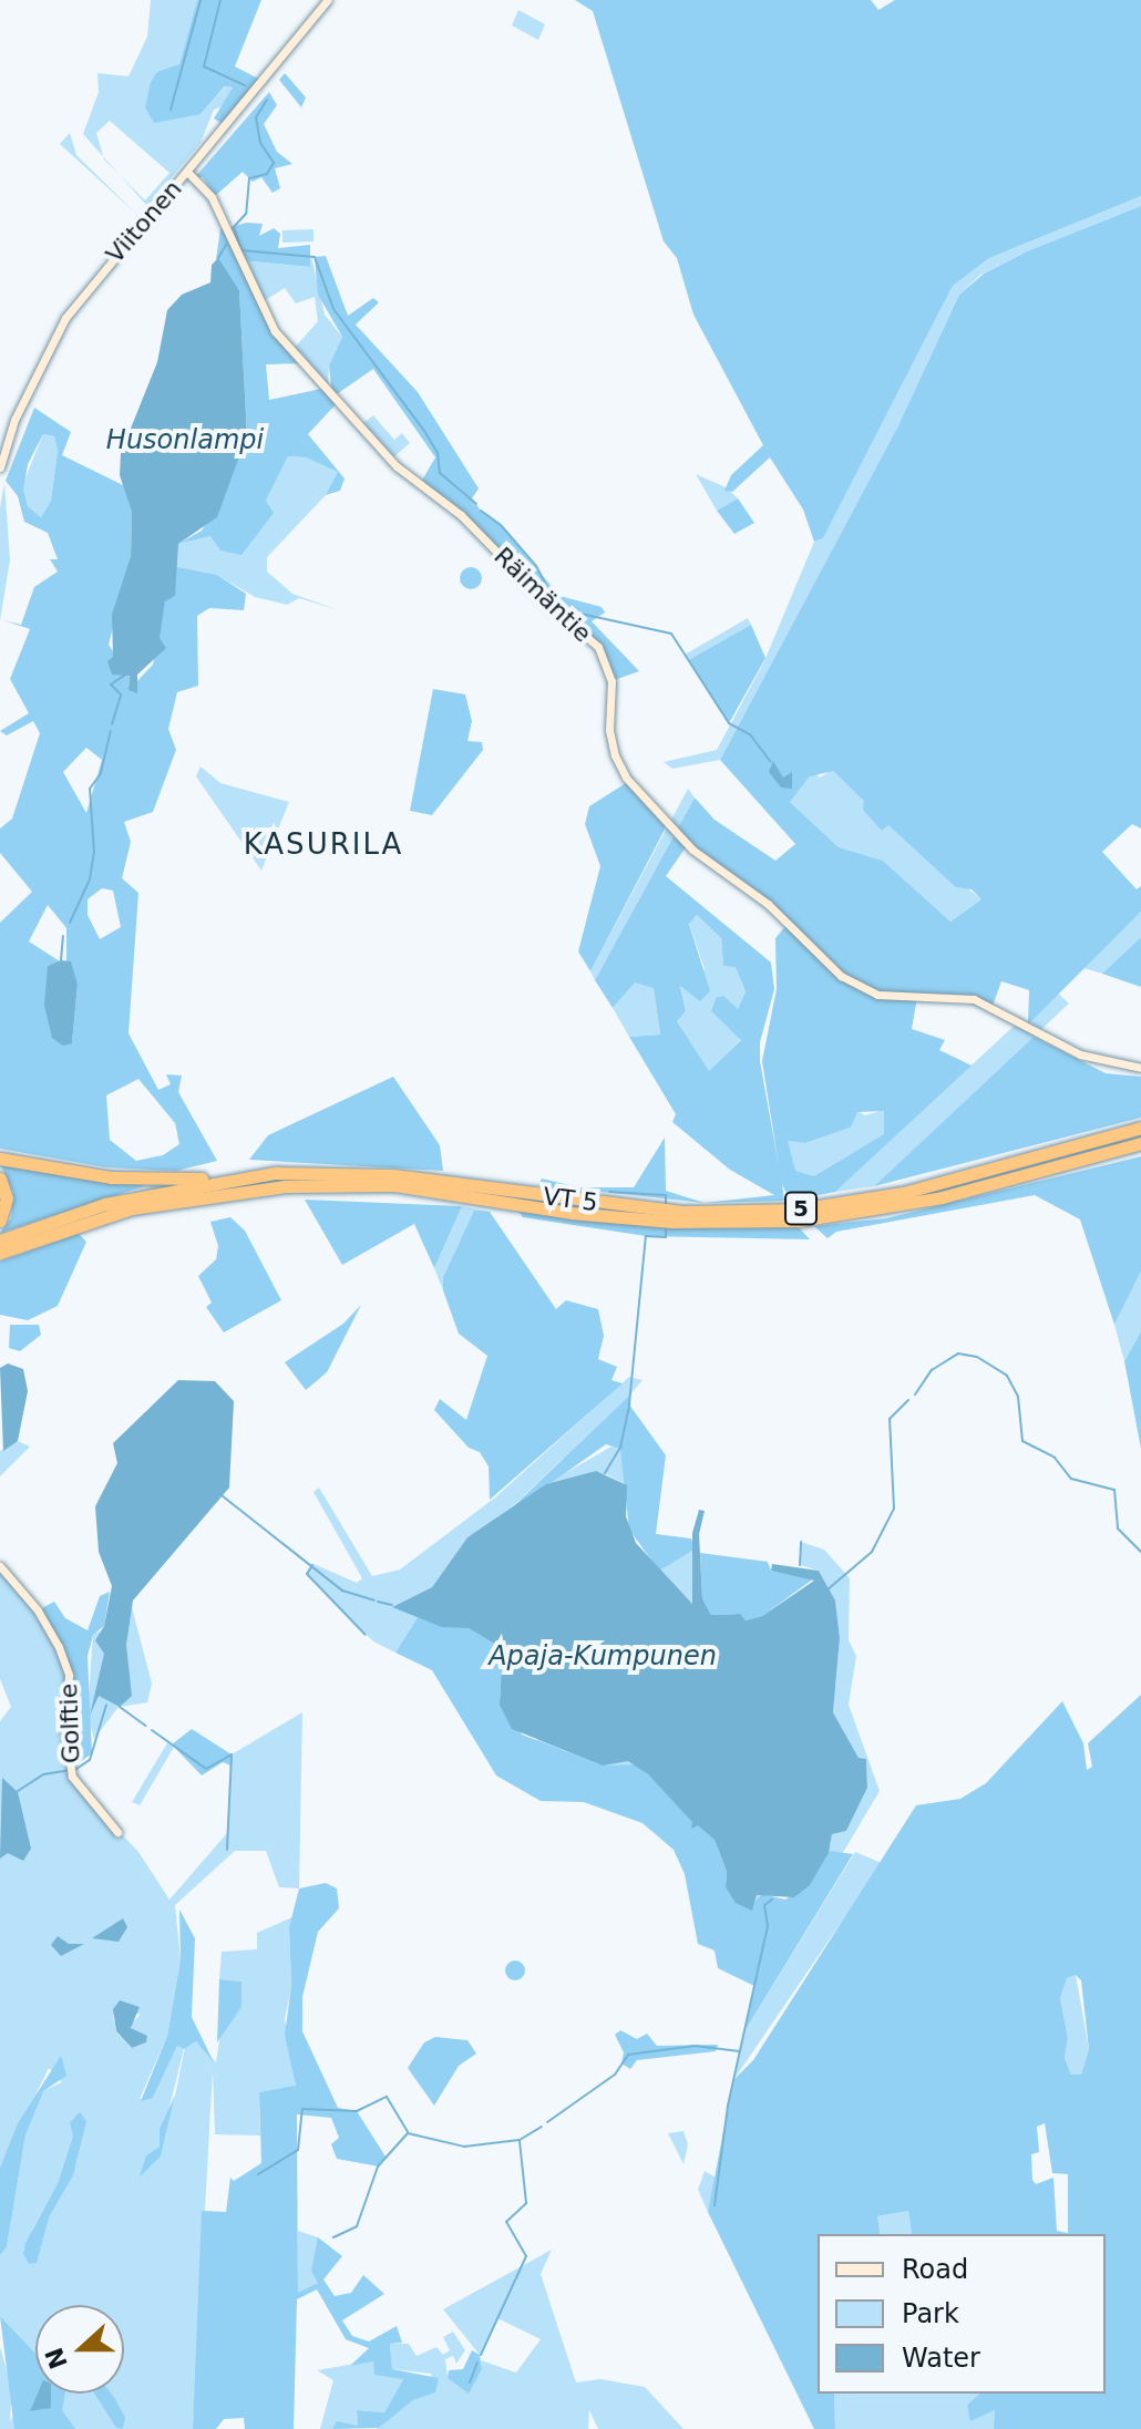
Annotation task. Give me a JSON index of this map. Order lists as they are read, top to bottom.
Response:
{
  "streets": {
    "highway": ["VT 5", "5"],
    "street": ["Viitonen", "Räimäntie", "Golftie"]
  },
  "crossings": [
    ["Viitonen", "Räimäntie"]
  ],
  "districts": ["KASURILA"],
  "water": ["Husonlampi", "Apaja-Kumpunen"],
  "legend": ["Road", "Park", "Water"],
  "north": "left"
}
